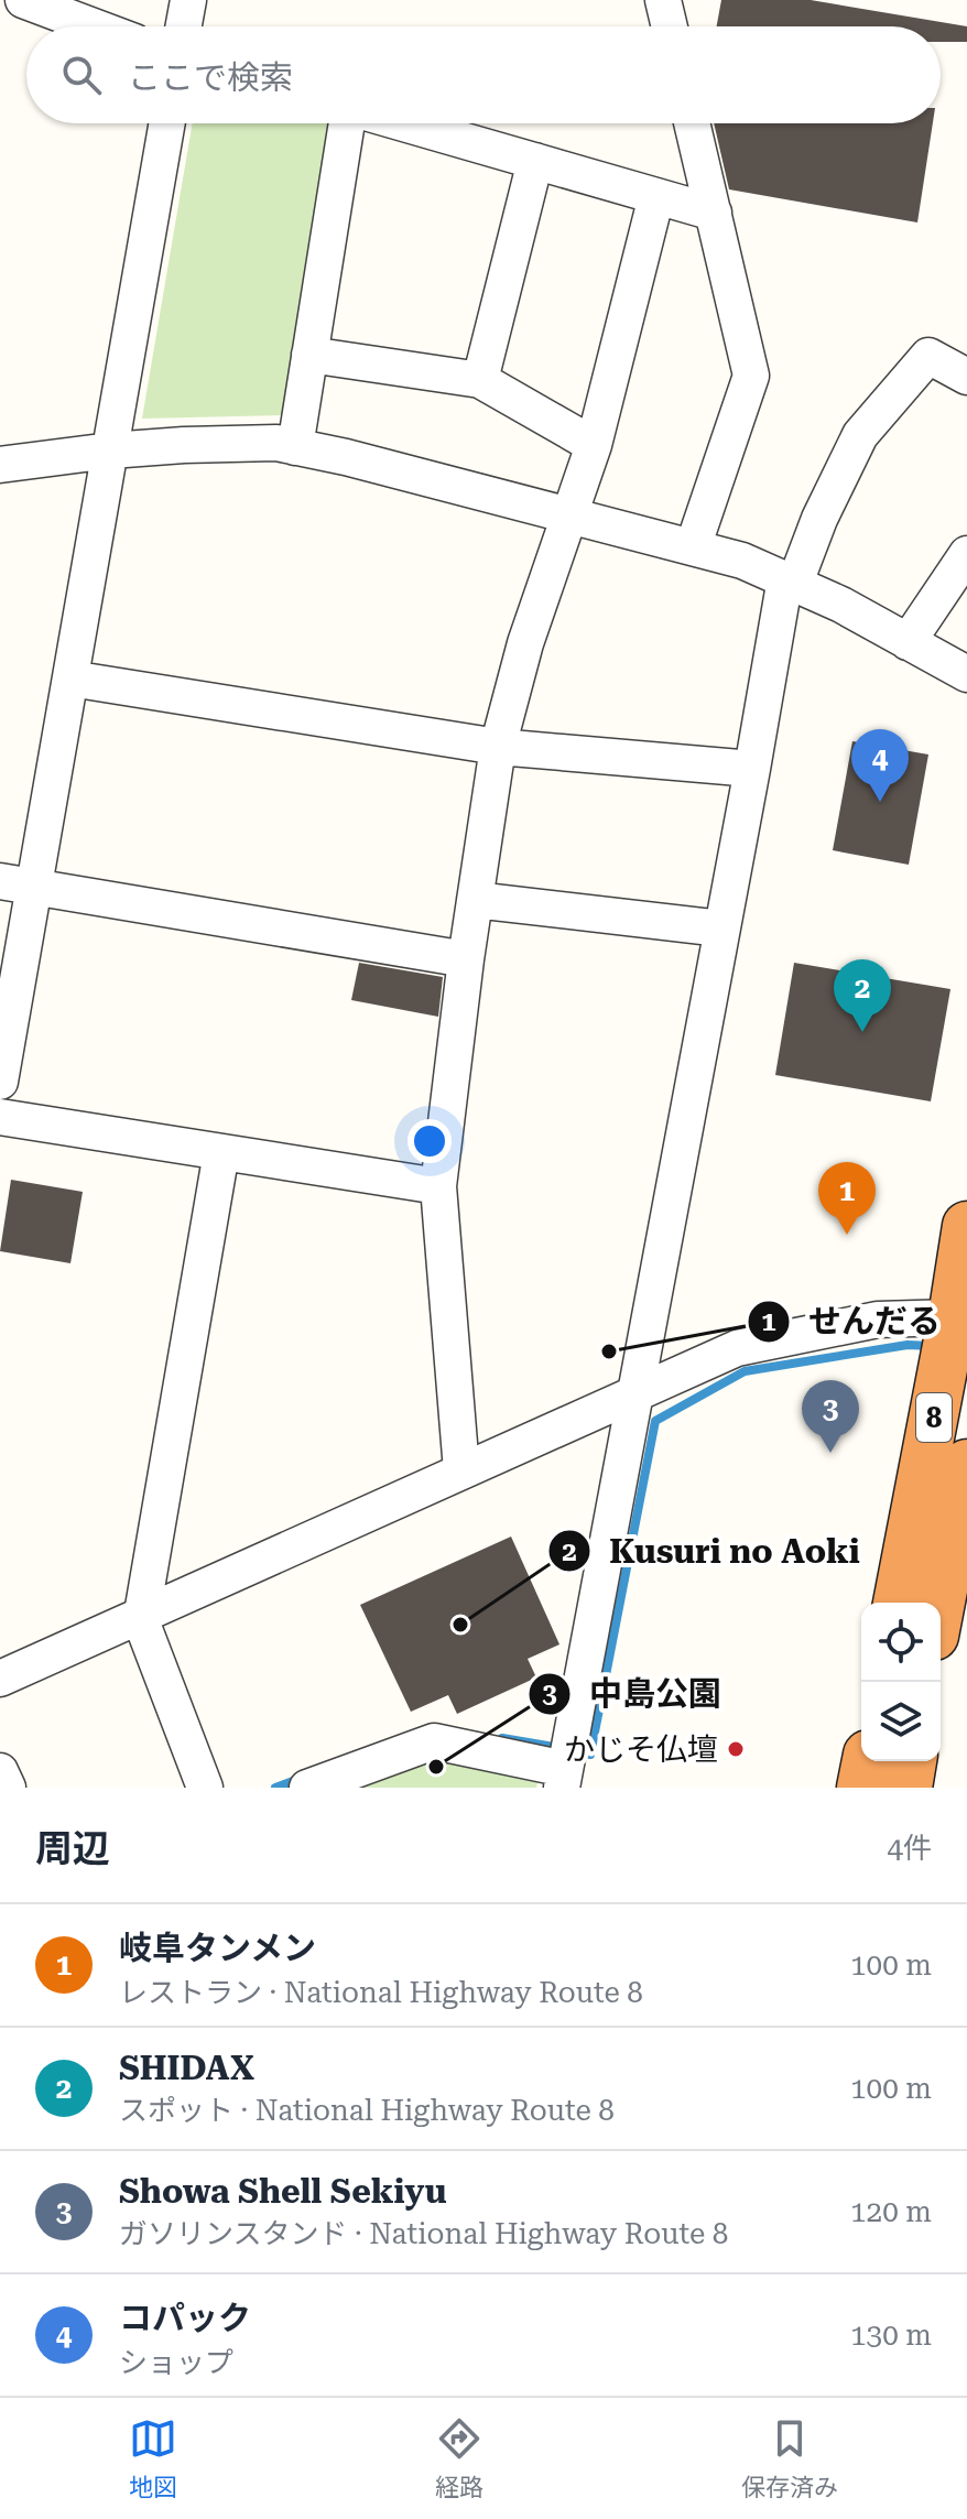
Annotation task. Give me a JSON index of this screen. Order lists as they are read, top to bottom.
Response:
{
  "streets": {
    "highway": ["8"]
  },
  "places": [
    "せんだる",
    "Kusuri no Aoki",
    "かじそ仏壇",
    "中島公園"
  ],
  "page": {
    "search": "ここで検索",
    "pins": [
      "4",
      "2",
      "1",
      "3"
    ],
    "heading": ["周辺", "4件"],
    "list": [
      {
        "mark": "1",
        "name": "岐阜タンメン",
        "note": "レストラン · National Highway Route 8",
        "value": "100 m"
      },
      {
        "mark": "2",
        "name": "SHIDAX",
        "note": "スポット · National Highway Route 8",
        "value": "100 m"
      },
      {
        "mark": "3",
        "name": "Showa Shell Sekiyu",
        "note": "ガソリンスタンド · National Highway Route 8",
        "value": "120 m"
      },
      {
        "mark": "4",
        "name": "コパック",
        "note": "ショップ",
        "value": "130 m"
      }
    ],
    "nav": ["地図", "経路", "保存済み"]
  }
}
